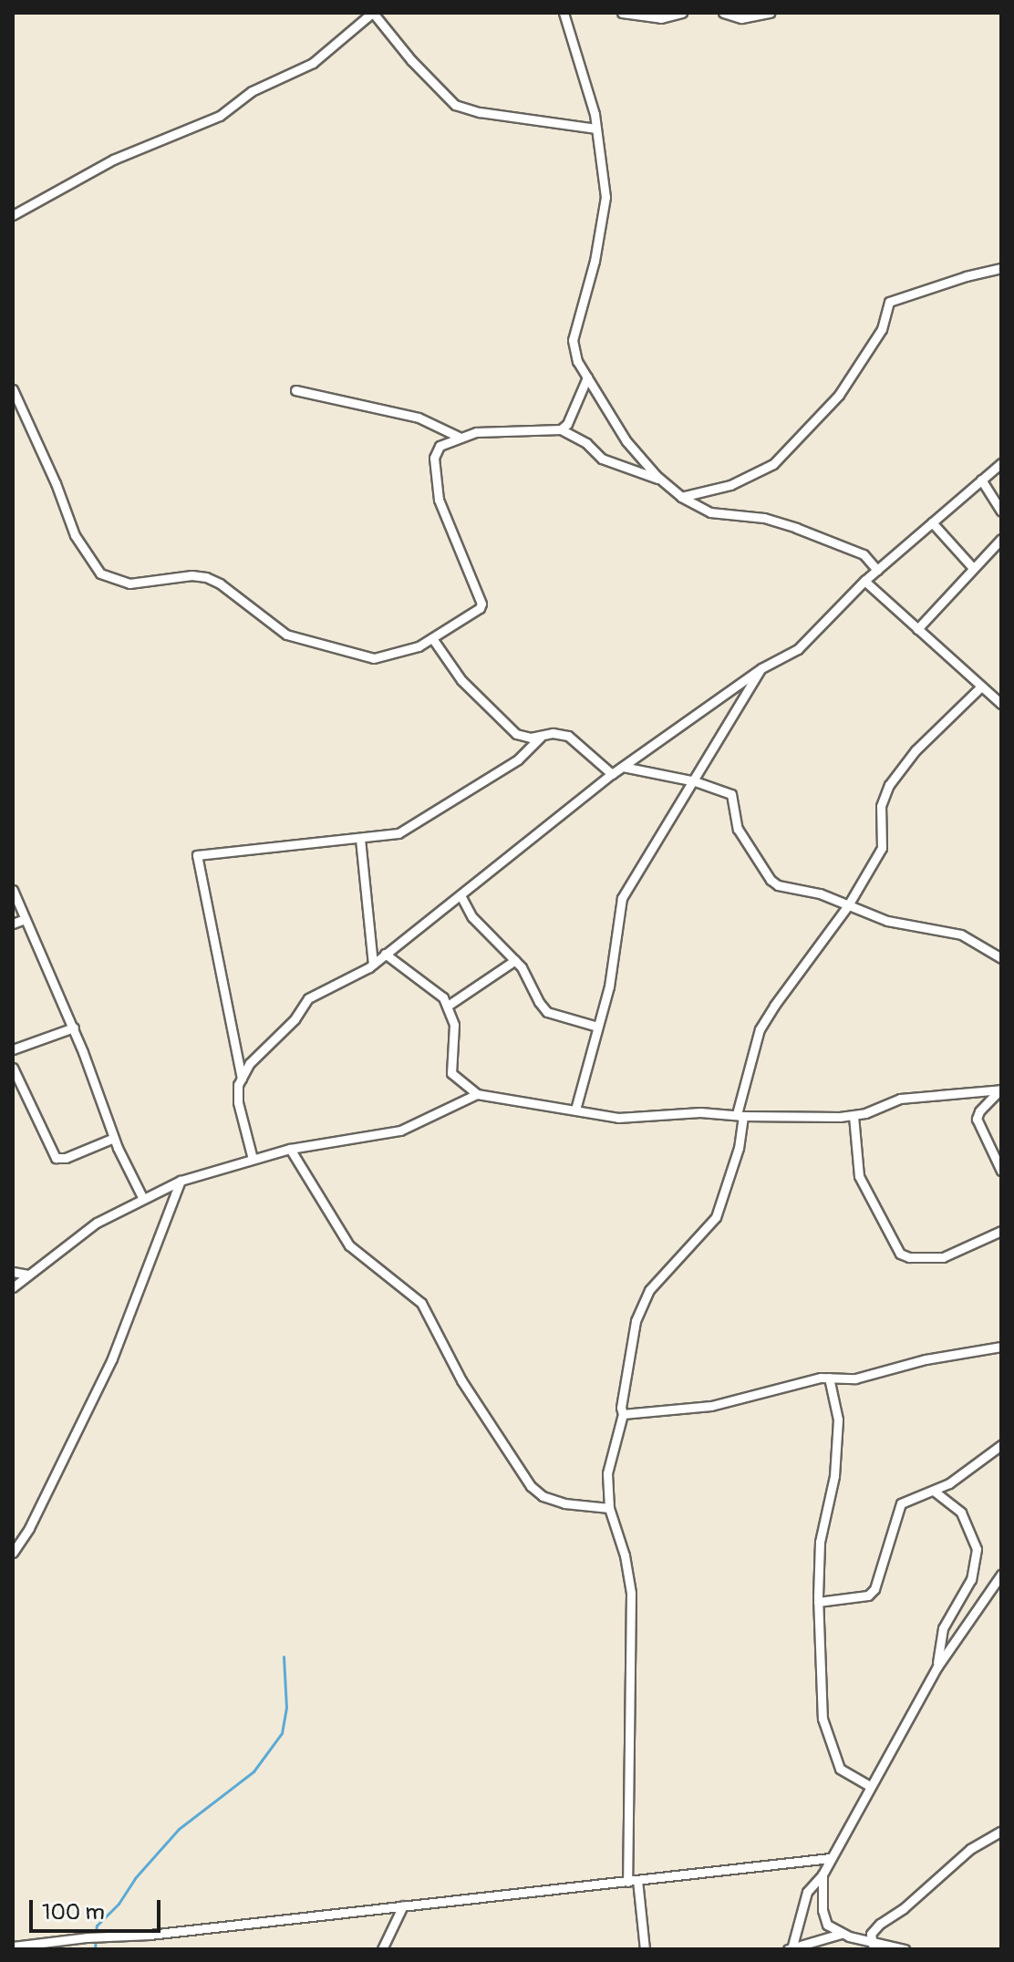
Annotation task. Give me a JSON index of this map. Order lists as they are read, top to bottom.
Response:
{
  "scale_bar": "100 m"
}
